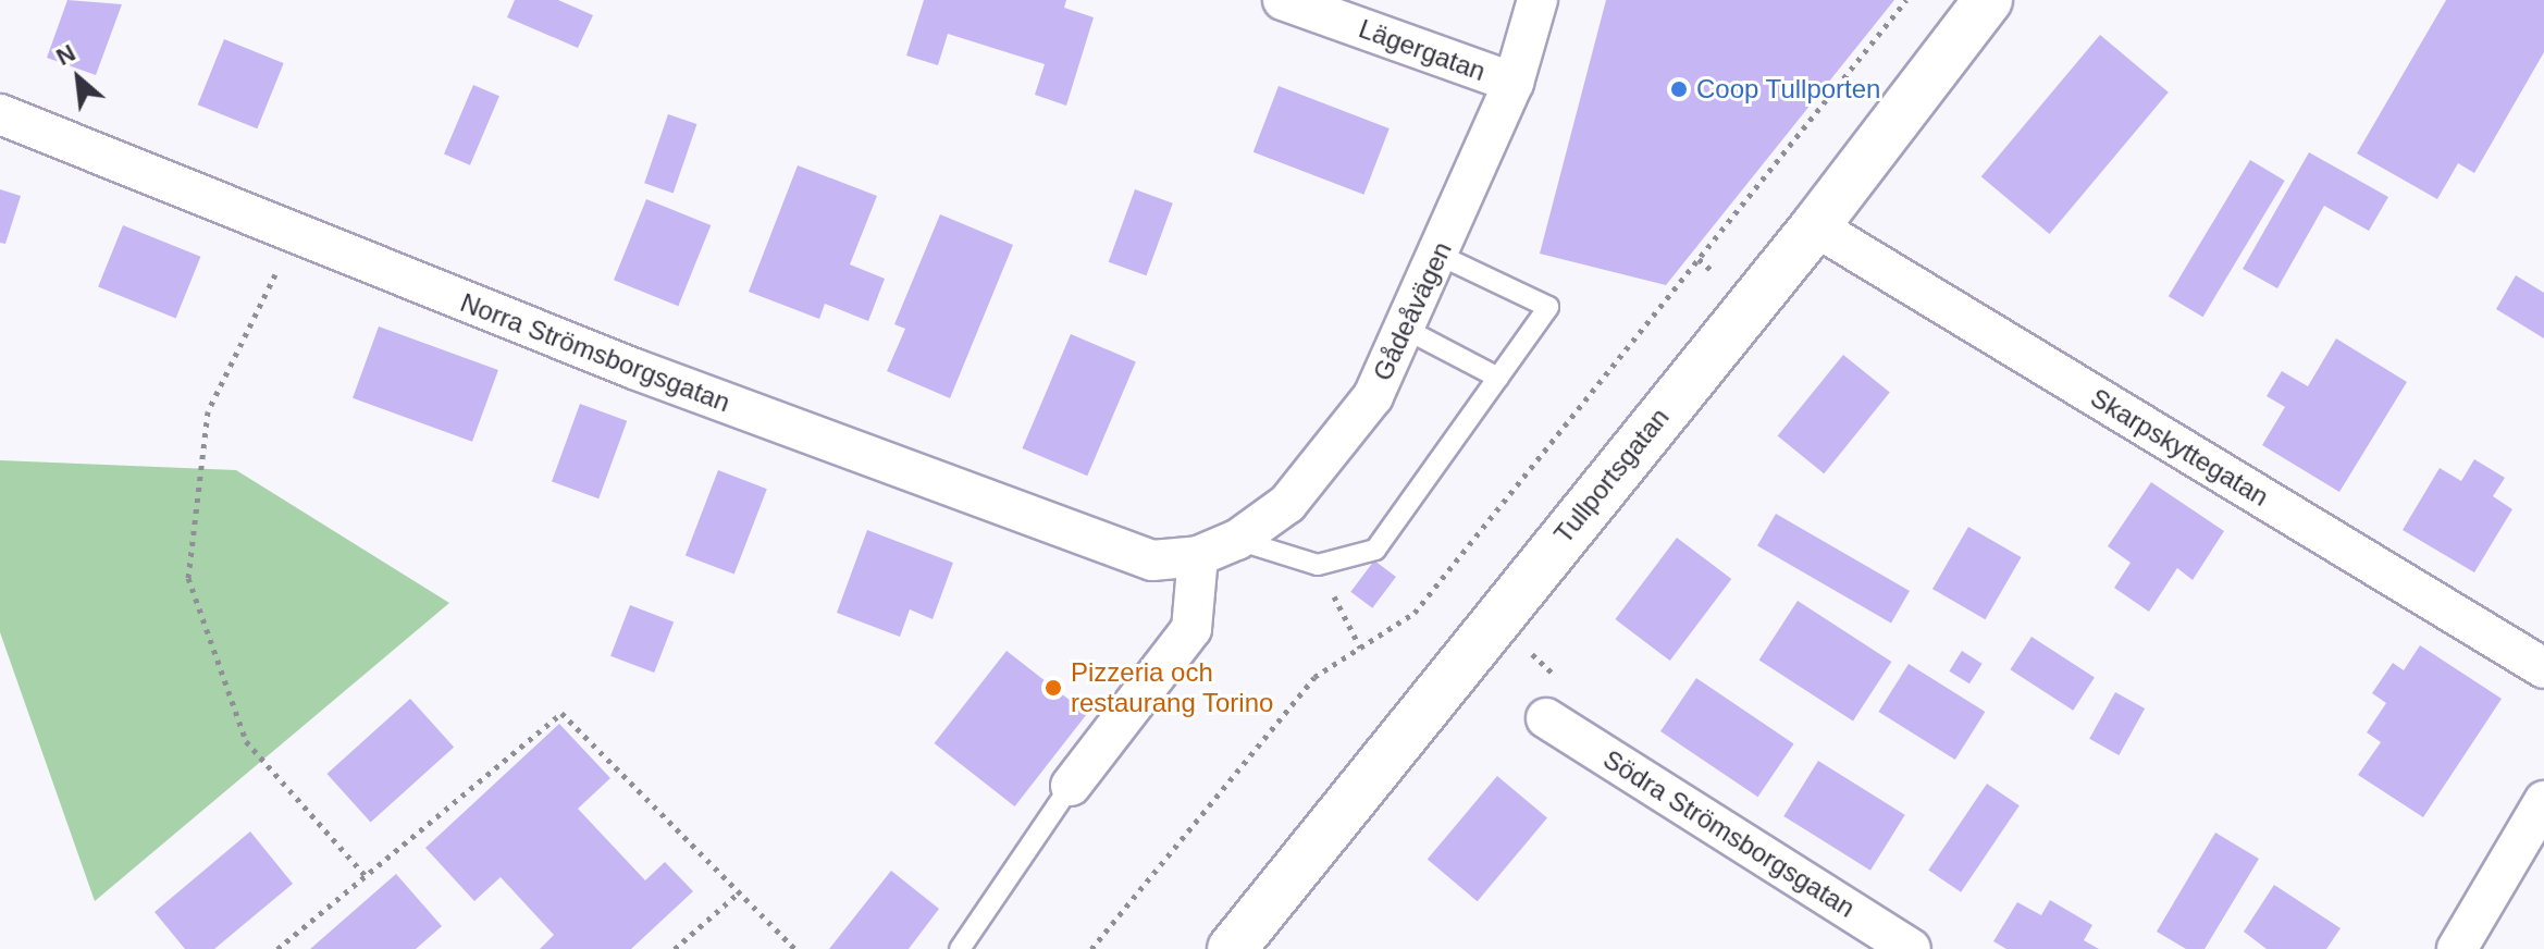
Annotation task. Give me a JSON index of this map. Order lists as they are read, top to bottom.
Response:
{
  "streets": {
    "main road": ["Tullportsgatan"],
    "street": [
      "Lägergatan",
      "Gådeåvägen",
      "Norra Strömsborgsgatan",
      "Skarpskyttegatan",
      "Södra Strömsborgsgatan"
    ]
  },
  "crossings": [
    ["Lägergatan", "Gådeåvägen"],
    ["Gådeåvägen", "Norra Strömsborgsgatan"],
    ["Skarpskyttegatan", "Tullportsgatan"]
  ],
  "places": ["Coop Tullporten", "Pizzeria och restaurang Torino"],
  "north": "top left"
}
